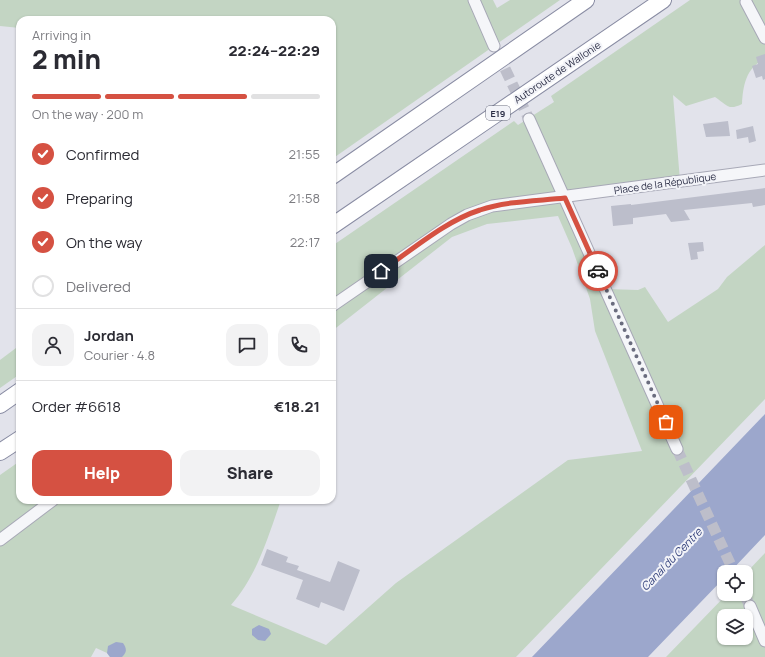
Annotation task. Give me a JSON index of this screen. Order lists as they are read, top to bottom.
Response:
{
  "streets": {
    "highway": ["Autoroute de Wallonie", "E19"],
    "street": ["Place de la République"]
  },
  "water": ["Canal du Centre"],
  "page": {
    "heading": ["2 min", "Arriving in", "22:24–22:29"],
    "panel": [
      "Jordan",
      "Courier · 4.8",
      "Order #6618",
      "€18.21"
    ],
    "bar": "On the way · 200 m",
    "list": [
      ["Confirmed", "21:55"],
      ["Preparing", "21:58"],
      ["On the way", "22:17"],
      "Delivered"
    ],
    "buttons": ["Help", "Share"]
  }
}
